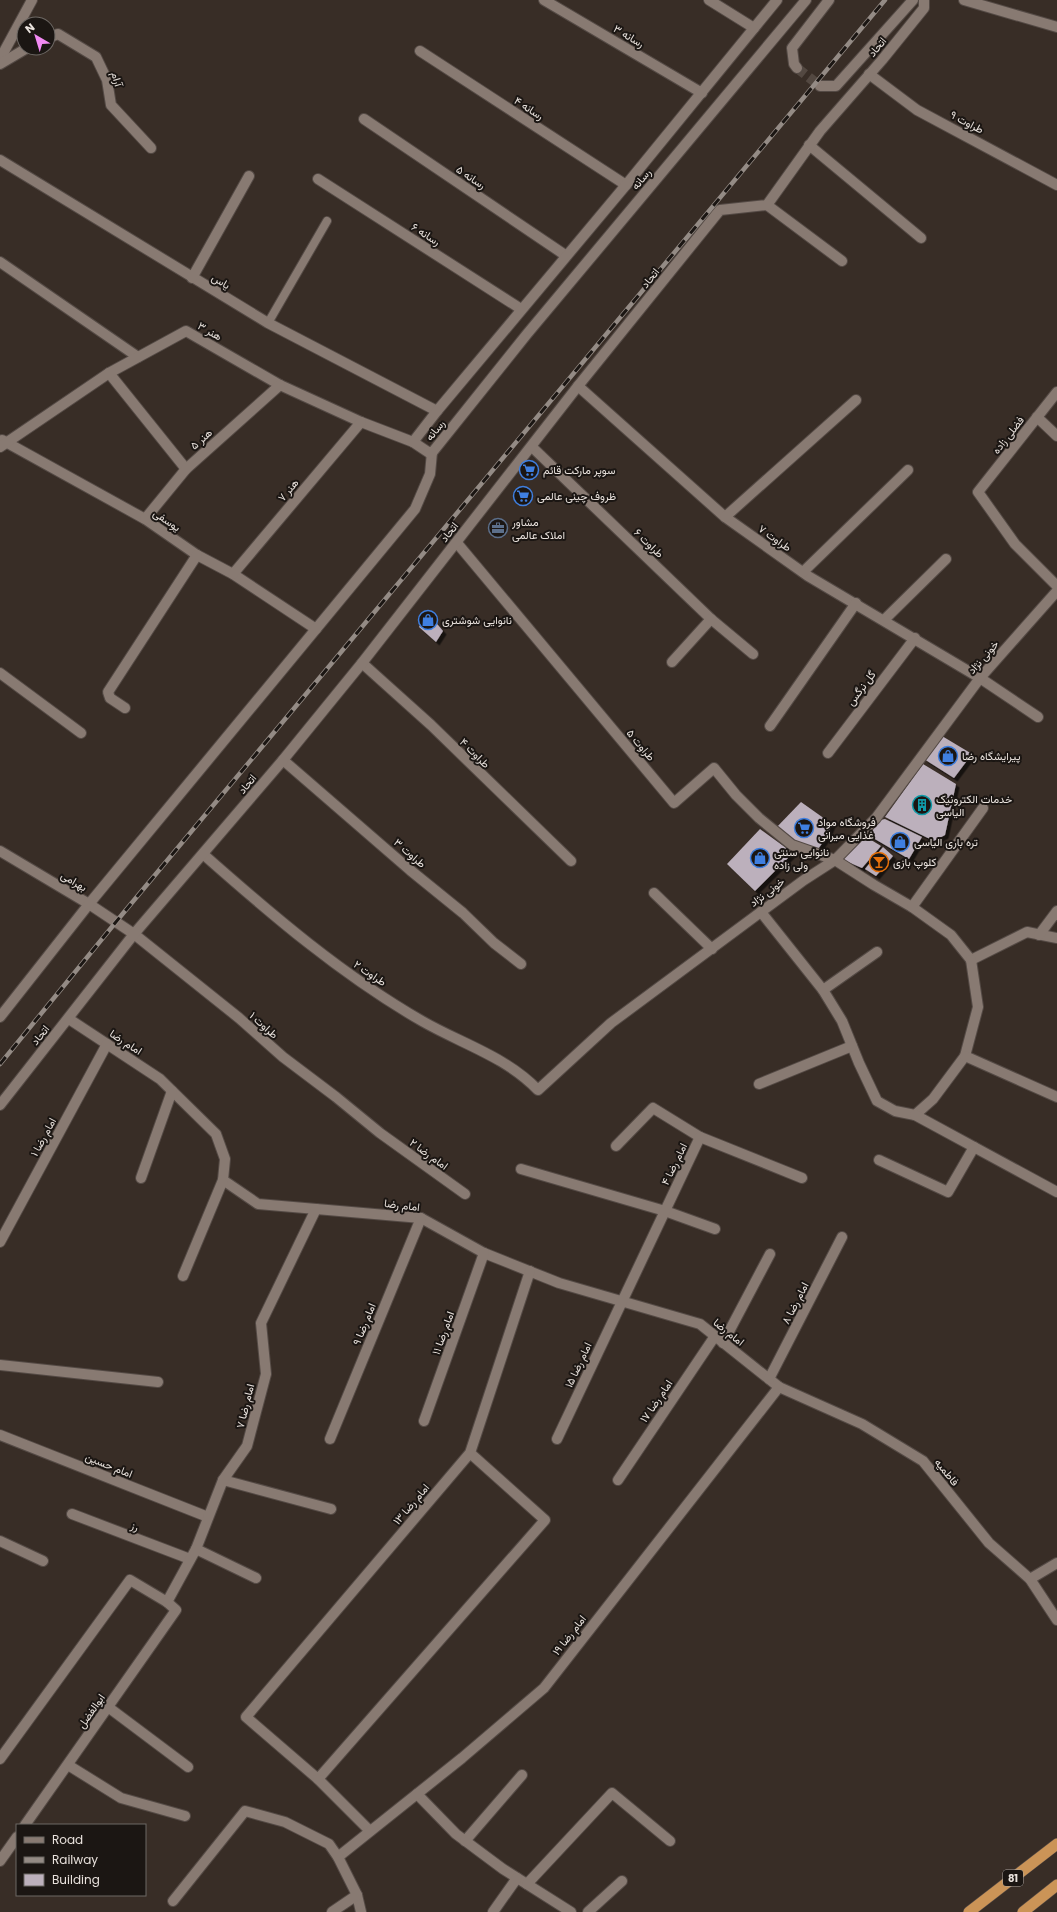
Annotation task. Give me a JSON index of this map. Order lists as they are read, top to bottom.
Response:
{
  "streets": {
    "highway": ["81"],
    "street": [
      "رسانه ۳",
      "اتحاد",
      "آرام",
      "رسانه ۴",
      "طراوت ۹",
      "رسانه ۵",
      "رسانه",
      "رسانه ۶",
      "یاس",
      "هنر ۳",
      "فضلی زاده",
      "هنر ۵",
      "هنر ۷",
      "یوسفی",
      "طراوت ۷",
      "طراوت ۶",
      "خونی نژاد",
      "گل نرگس",
      "طراوت ۵",
      "طراوت ۴",
      "طراوت ۳",
      "بهرامی",
      "طراوت ۲",
      "طراوت ۱",
      "امام رضا",
      "امام رضا ۱",
      "امام رضا ۲",
      "امام رضا ۴",
      "امام رضا ۸",
      "امام رضا ۹",
      "امام رضا ۱۱",
      "امام رضا ۱۵",
      "امام رضا ۱۷",
      "امام رضا ۷",
      "امام حسین",
      "فاطمیه",
      "امام رضا ۱۳",
      "رز",
      "امام رضا ۱۹",
      "ابوالفضل"
    ]
  },
  "crossings": [
    ["رسانه ۳", "رسانه"],
    ["اتحاد", "طراوت ۹"],
    ["اتحاد", "طراوت ۷"],
    ["اتحاد", "طراوت ۶"],
    ["اتحاد", "طراوت ۵"],
    ["اتحاد", "طراوت ۴"],
    ["اتحاد", "طراوت ۳"],
    ["اتحاد", "بهرامی"],
    ["اتحاد", "طراوت ۲"],
    ["اتحاد", "طراوت ۱"],
    ["اتحاد", "امام رضا"],
    ["رسانه ۴", "رسانه"],
    ["رسانه ۵", "رسانه"],
    ["رسانه", "رسانه ۶"],
    ["رسانه", "یاس"],
    ["رسانه", "هنر ۳"],
    ["هنر ۳", "هنر ۵"],
    ["هنر ۳", "هنر ۷"],
    ["هنر ۳", "یوسفی"],
    ["هنر ۵", "یوسفی"],
    ["هنر ۷", "یوسفی"],
    ["طراوت ۷", "خونی نژاد"],
    ["طراوت ۷", "گل نرگس"],
    ["خونی نژاد", "طراوت ۵"],
    ["خونی نژاد", "طراوت ۲"],
    ["بهرامی", "طراوت ۱"],
    ["طراوت ۱", "امام رضا ۲"],
    ["امام رضا", "امام رضا ۱"],
    ["امام رضا", "امام رضا ۴"],
    ["امام رضا", "امام رضا ۸"],
    ["امام رضا", "امام رضا ۹"],
    ["امام رضا", "امام رضا ۱۱"],
    ["امام رضا", "امام رضا ۱۵"],
    ["امام رضا", "امام رضا ۱۷"],
    ["امام رضا", "امام رضا ۷"],
    ["امام رضا", "فاطمیه"],
    ["امام رضا", "امام رضا ۱۳"],
    ["امام رضا", "امام رضا ۱۹"],
    ["امام رضا ۴", "امام رضا ۱۵"],
    ["امام رضا ۷", "امام حسین"],
    ["امام رضا ۷", "رز"],
    ["امام رضا ۷", "ابوالفضل"],
    ["فاطمیه", "امام رضا ۱۹"]
  ],
  "places": {
    "supermarket": ["سوپر مارکت قائم", "ظروف چینی عالمی", "فروشگاه مواد غذایی میرانی"],
    "office": ["مشاور املاک عالمی"],
    "shop": [
      "نانوایی شوشتری",
      "پیرایشگاه رضا",
      "تره باری الیاسی",
      "نانوایی سنتی ولی زاده"
    ],
    "building": ["خدمات الکترونیک الیاسی"],
    "bar": ["کلوپ بازی"]
  },
  "legend": ["Road", "Railway", "Building"],
  "north": "top left"
}
